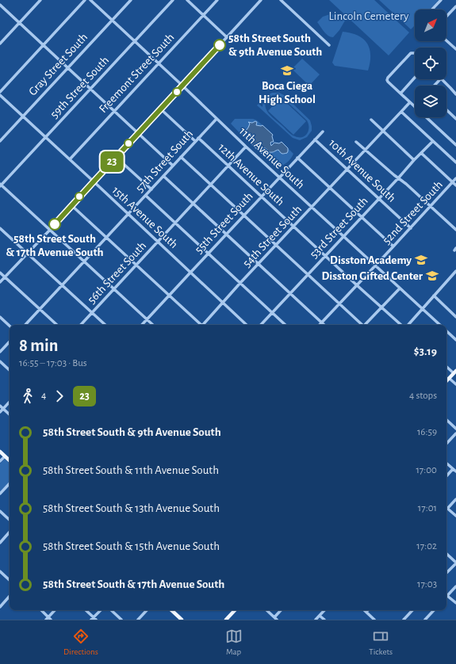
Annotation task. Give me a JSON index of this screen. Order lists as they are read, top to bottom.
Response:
{
  "streets": {
    "street": [
      "Gray Street South",
      "Freemont Street South",
      "59th Street South",
      "11th Avenue South",
      "57th Street South",
      "10th Avenue South",
      "12th Avenue South",
      "52nd Street South",
      "15th Avenue South",
      "55th Street South",
      "53rd Street South",
      "54th Street South",
      "56th Street South"
    ]
  },
  "crossings": [
    ["Gray Street South", "11th Avenue South"],
    ["Gray Street South", "15th Avenue South"],
    ["Freemont Street South", "11th Avenue South"],
    ["Freemont Street South", "15th Avenue South"],
    ["59th Street South", "11th Avenue South"],
    ["59th Street South", "15th Avenue South"],
    ["11th Avenue South", "57th Street South"],
    ["11th Avenue South", "52nd Street South"],
    ["11th Avenue South", "55th Street South"],
    ["11th Avenue South", "53rd Street South"],
    ["11th Avenue South", "54th Street South"],
    ["11th Avenue South", "56th Street South"],
    ["57th Street South", "12th Avenue South"],
    ["57th Street South", "15th Avenue South"],
    ["10th Avenue South", "52nd Street South"],
    ["10th Avenue South", "55th Street South"],
    ["10th Avenue South", "53rd Street South"],
    ["10th Avenue South", "54th Street South"],
    ["12th Avenue South", "52nd Street South"],
    ["12th Avenue South", "55th Street South"],
    ["12th Avenue South", "53rd Street South"],
    ["12th Avenue South", "54th Street South"],
    ["12th Avenue South", "56th Street South"],
    ["15th Avenue South", "55th Street South"],
    ["15th Avenue South", "54th Street South"],
    ["15th Avenue South", "56th Street South"]
  ],
  "parks": ["Lincoln Cemetery"],
  "places": {
    "other": ["58th Street South & 9th Avenue South", "58th Street South & 17th Avenue South"],
    "school or university": ["Boca Ciega High School", "Disston Academy", "Disston Gifted Center"]
  },
  "lines": ["bus line 23"],
  "north": "top right",
  "page": {
    "on_map": "23",
    "heading": ["8 min", "16:55 – 17:03 · Bus", "$3.19"],
    "legs": ["4", "23", "4 stops"],
    "list": [
      {
        "name": "58th Street South & 9th Avenue South",
        "value": "16:59"
      },
      {
        "name": "58th Street South & 11th Avenue South",
        "value": "17:00"
      },
      {
        "name": "58th Street South & 13th Avenue South",
        "value": "17:01"
      },
      {
        "name": "58th Street South & 15th Avenue South",
        "value": "17:02"
      },
      {
        "name": "58th Street South & 17th Avenue South",
        "value": "17:03"
      }
    ],
    "tabs": ["Directions", "Map", "Tickets"]
  }
}
